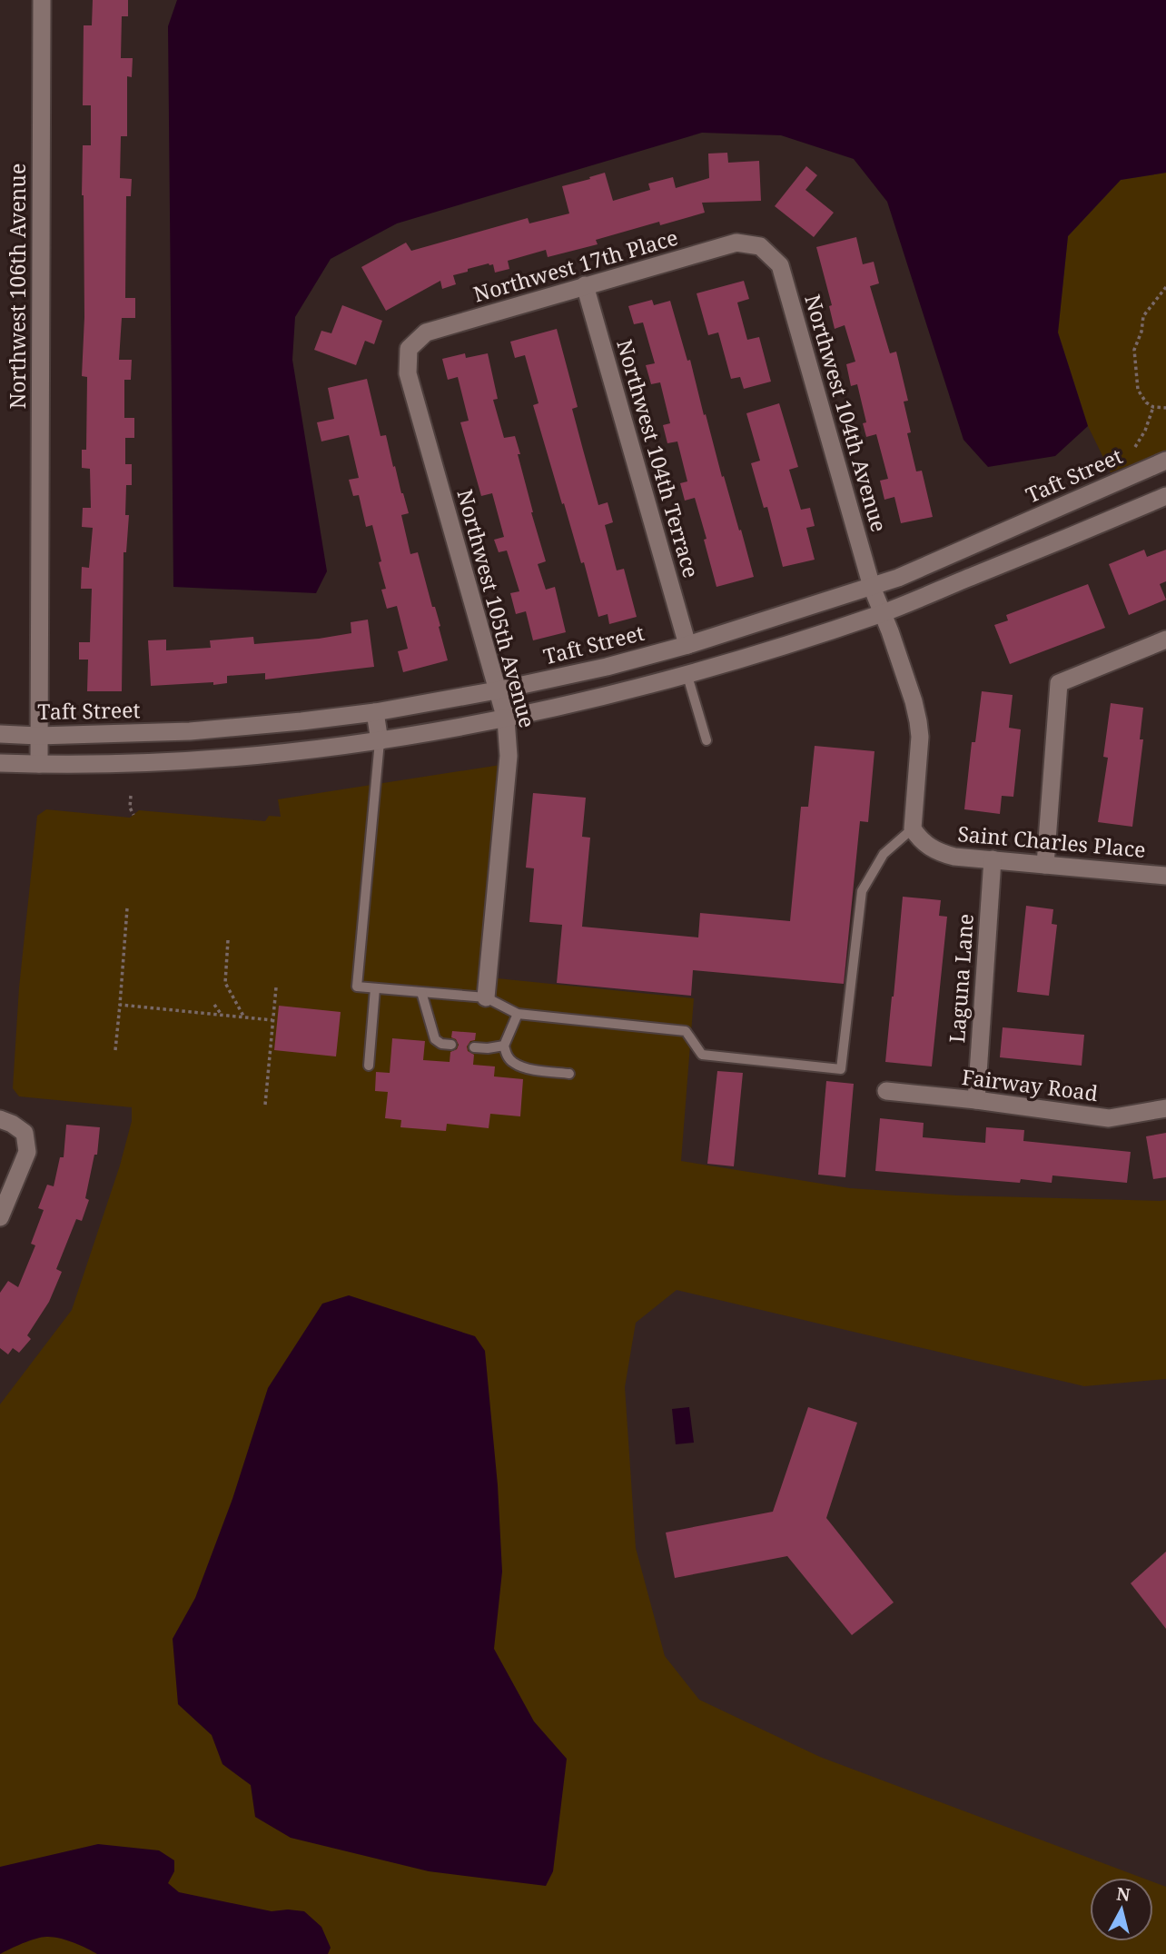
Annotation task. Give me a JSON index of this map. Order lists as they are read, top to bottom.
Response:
{
  "streets": {
    "street": [
      "Northwest 17th Place",
      "Northwest 106th Avenue",
      "Northwest 104th Avenue",
      "Northwest 104th Terrace",
      "Taft Street",
      "Northwest 105th Avenue",
      "Saint Charles Place",
      "Laguna Lane",
      "Fairway Road"
    ]
  },
  "crossings": [
    ["Northwest 17th Place", "Northwest 104th Avenue"],
    ["Northwest 17th Place", "Northwest 104th Terrace"],
    ["Northwest 17th Place", "Northwest 105th Avenue"],
    ["Northwest 106th Avenue", "Taft Street"],
    ["Northwest 104th Avenue", "Taft Street"],
    ["Northwest 104th Terrace", "Taft Street"],
    ["Taft Street", "Northwest 105th Avenue"],
    ["Saint Charles Place", "Laguna Lane"],
    ["Laguna Lane", "Fairway Road"]
  ],
  "north": "top"
}
